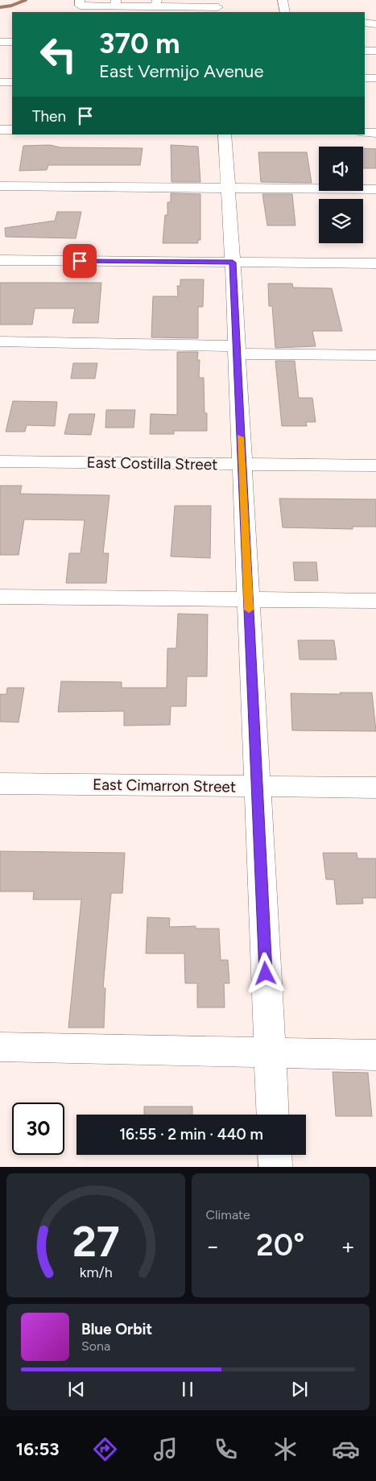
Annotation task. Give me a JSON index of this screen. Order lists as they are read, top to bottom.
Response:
{
  "streets": {
    "street": ["East Costilla Street", "East Cimarron Street"]
  },
  "page": {
    "turn": ["370 m", "East Vermijo Avenue"],
    "then": "Then",
    "limit": "30",
    "trip": "16:55 · 2 min · 440 m",
    "tile": "Climate",
    "heat": ["−", "20°", "+"],
    "song": ["Blue Orbit", "Sona"],
    "tabs": "16:53",
    "gauge": ["27", "km/h"]
  }
}
